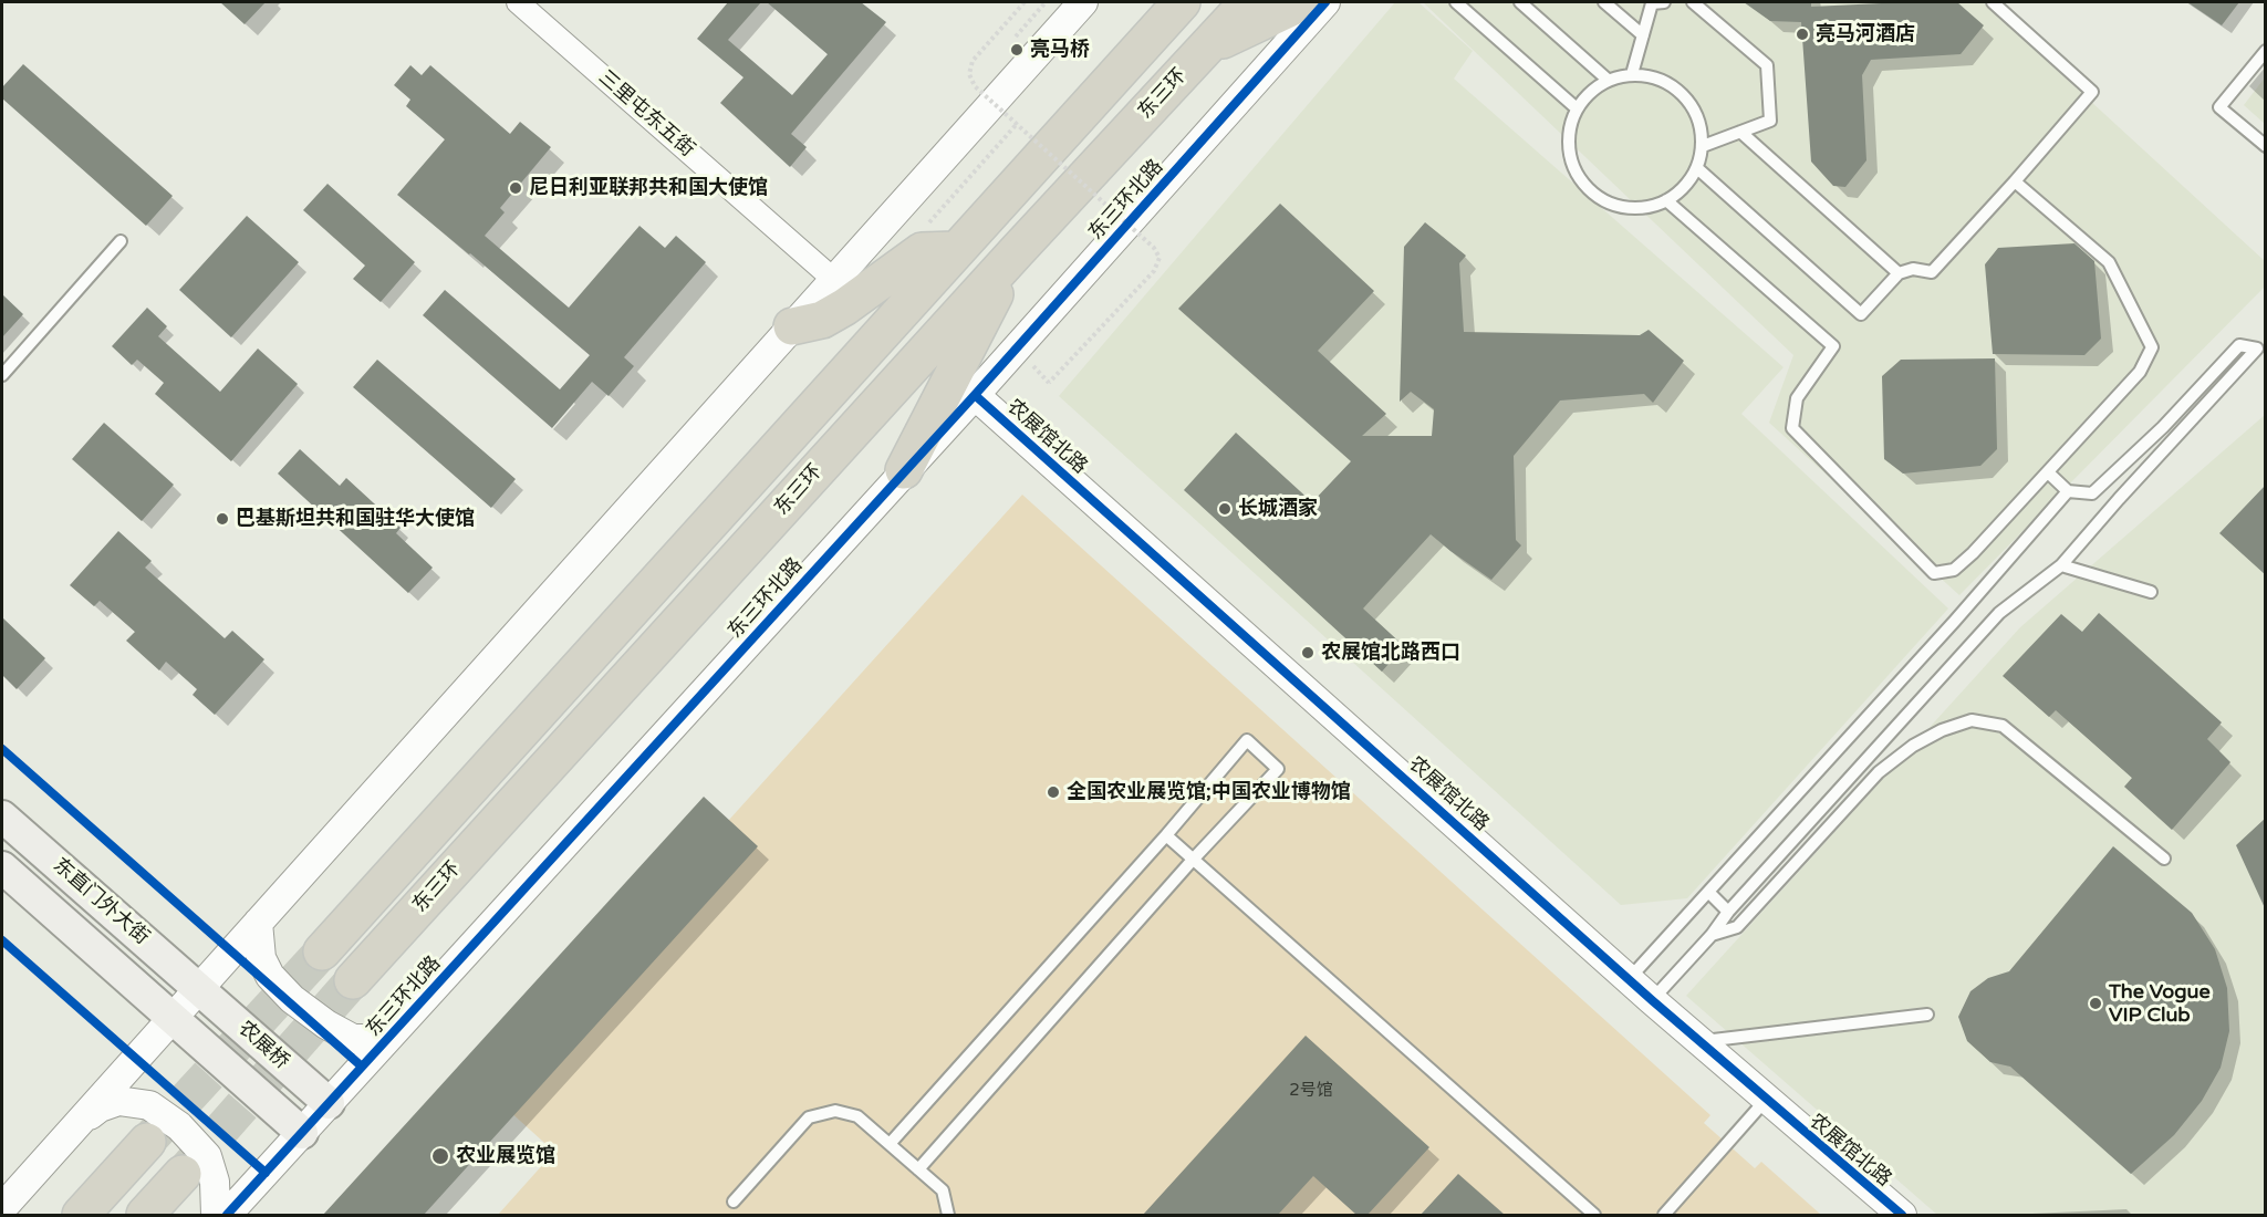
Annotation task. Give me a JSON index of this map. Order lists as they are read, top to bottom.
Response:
{
  "streets": {
    "highway": ["东三环"],
    "main road": ["东直门外大街", "农展桥"],
    "street": ["三里屯东五街", "东三环北路", "农展馆北路"]
  },
  "crossings": [
    ["东三环北路", "农展馆北路"],
    ["东三环北路", "农展桥"],
    ["东直门外大街", "农展桥"]
  ],
  "places": [
    "亮马河酒店",
    "亮马桥",
    "尼日利亚联邦共和国大使馆",
    "长城酒家",
    "巴基斯坦共和国驻华大使馆",
    "农展馆北路西口",
    "全国农业展览馆;中国农业博物馆",
    "The Vogue VIP Club",
    "农业展览馆"
  ],
  "house_numbers": ["2号馆"]
}
